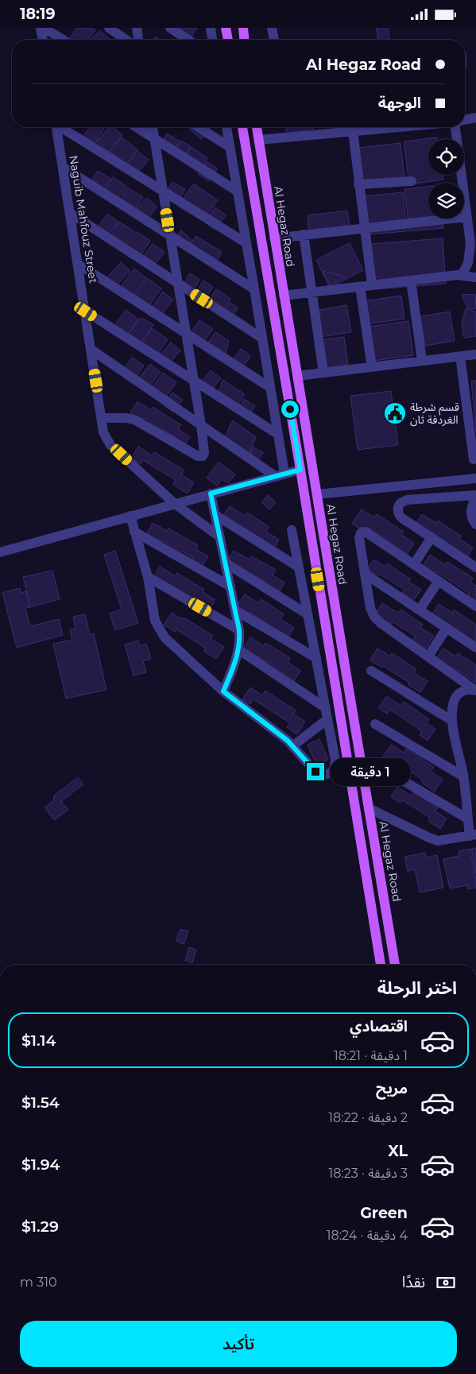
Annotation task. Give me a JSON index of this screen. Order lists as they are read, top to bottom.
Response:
{
  "streets": {
    "main road": ["Al Hegaz Road"],
    "street": ["Naguib Mahfouz Street"]
  },
  "places": {
    "public building": ["قسم شرطة الغردقة ثان"]
  },
  "page": {
    "status": "18:19",
    "banner": ["Al Hegaz Road", "الوجهة"],
    "bubble": "1 دقيقة",
    "heading": "اختر الرحلة",
    "list": [
      {
        "name": "اقتصادي",
        "note": "1 دقيقة · 18:21",
        "value": "$1.14"
      },
      {
        "name": "مريح",
        "note": "2 دقيقة · 18:22",
        "value": "$1.54"
      },
      {
        "name": "XL",
        "note": "3 دقيقة · 18:23",
        "value": "$1.94"
      },
      {
        "name": "Green",
        "note": "4 دقيقة · 18:24",
        "value": "$1.29"
      }
    ],
    "pay": ["نقدًا", "310 m"],
    "buttons": "تأكيد"
  }
}
